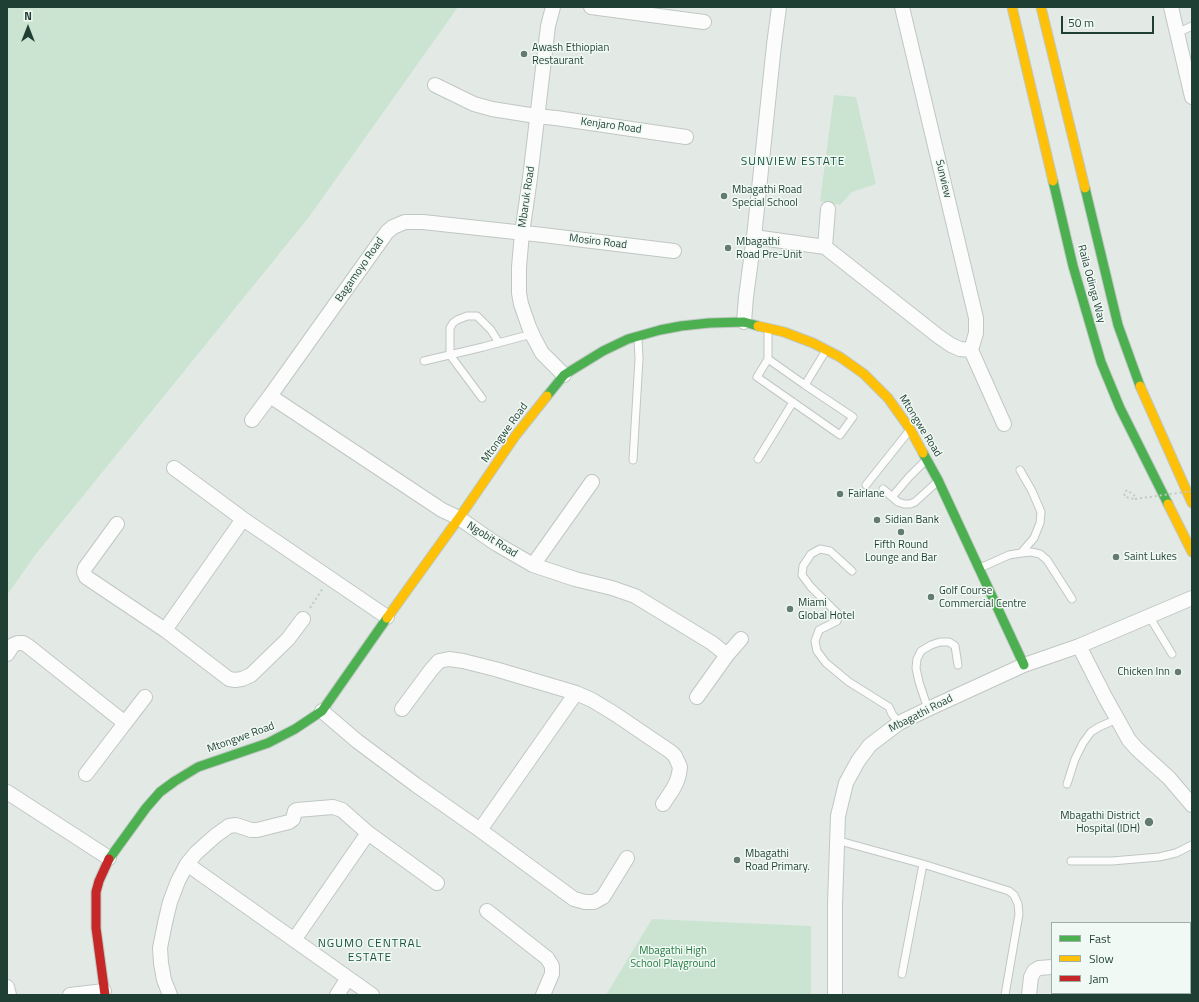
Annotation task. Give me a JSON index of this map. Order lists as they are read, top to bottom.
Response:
{
  "streets": {
    "street": [
      "Kenjaro Road",
      "Sunview",
      "Mbaruk Road",
      "Mosiro Road",
      "Bagamoyo Road",
      "Raila Odinga Way",
      "Mtongwe Road",
      "Ngobit Road",
      "Mbagathi Road"
    ]
  },
  "crossings": [
    ["Kenjaro Road", "Mbaruk Road"],
    ["Mbaruk Road", "Mosiro Road"],
    ["Mbaruk Road", "Bagamoyo Road"],
    ["Mbaruk Road", "Mtongwe Road"],
    ["Mosiro Road", "Bagamoyo Road"],
    ["Bagamoyo Road", "Ngobit Road"],
    ["Mtongwe Road", "Ngobit Road"],
    ["Mtongwe Road", "Mbagathi Road"]
  ],
  "districts": ["SUNVIEW ESTATE", "NGUMO CENTRAL ESTATE"],
  "parks": ["Mbagathi High School Playground"],
  "places": [
    "Awash Ethiopian Restaurant",
    "Mbagathi Road Special School",
    "Mbagathi Road Pre-Unit",
    "Fairlane",
    "Sidian Bank",
    "Fifth Round Lounge and Bar",
    "Saint Lukes",
    "Golf Course Commercial Centre",
    "Miami Global Hotel",
    "Chicken Inn",
    "Mbagathi District Hospital (IDH)",
    "Mbagathi Road Primary."
  ],
  "legend": ["Fast", "Slow", "Jam"],
  "scale_bar": "50 m",
  "north": "top"
}
